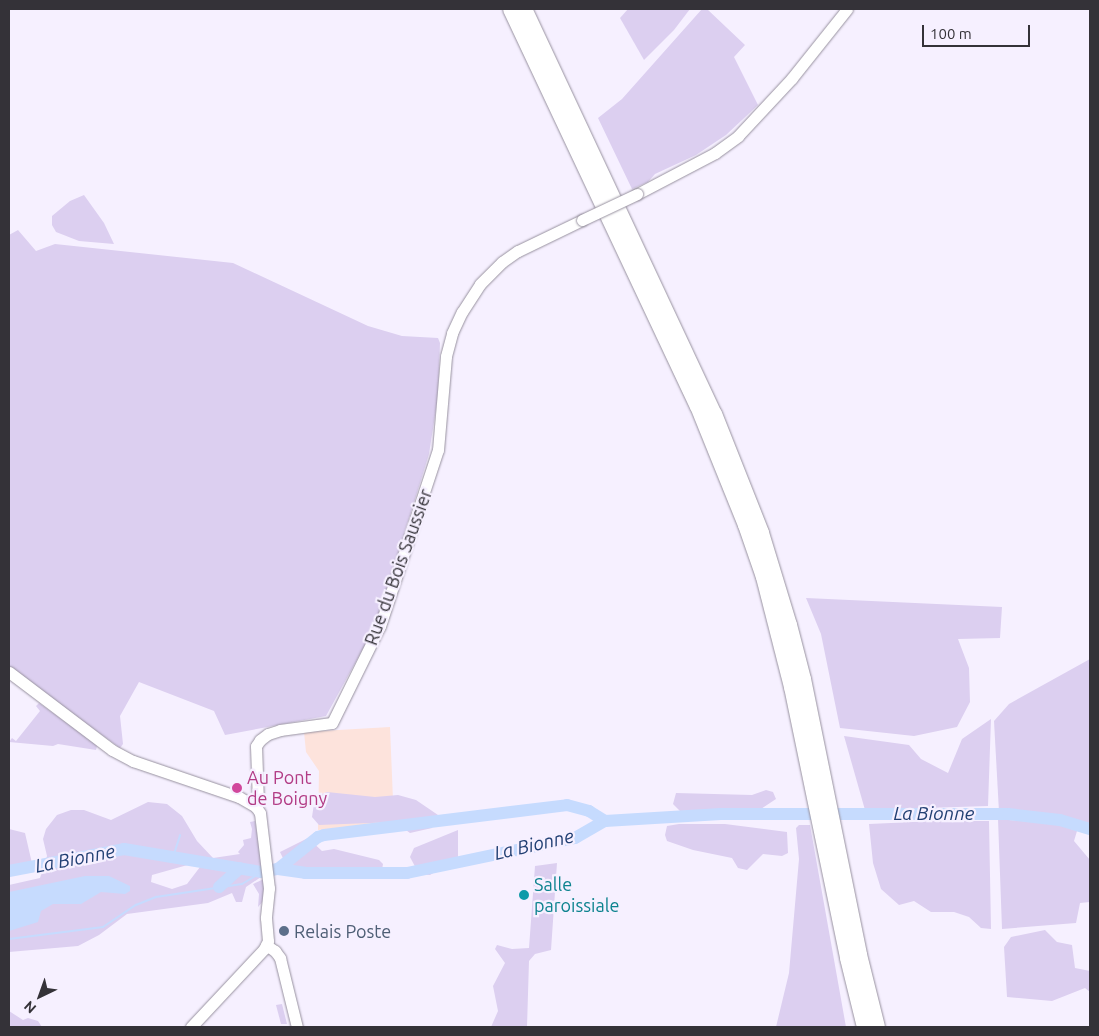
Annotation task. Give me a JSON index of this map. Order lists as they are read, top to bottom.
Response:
{
  "streets": {
    "street": ["Rue du Bois Saussier"]
  },
  "water": ["La Bionne"],
  "places": ["Au Pont de Boigny", "Salle paroissiale", "Relais Poste"],
  "scale_bar": "100 m",
  "north": "bottom left"
}
